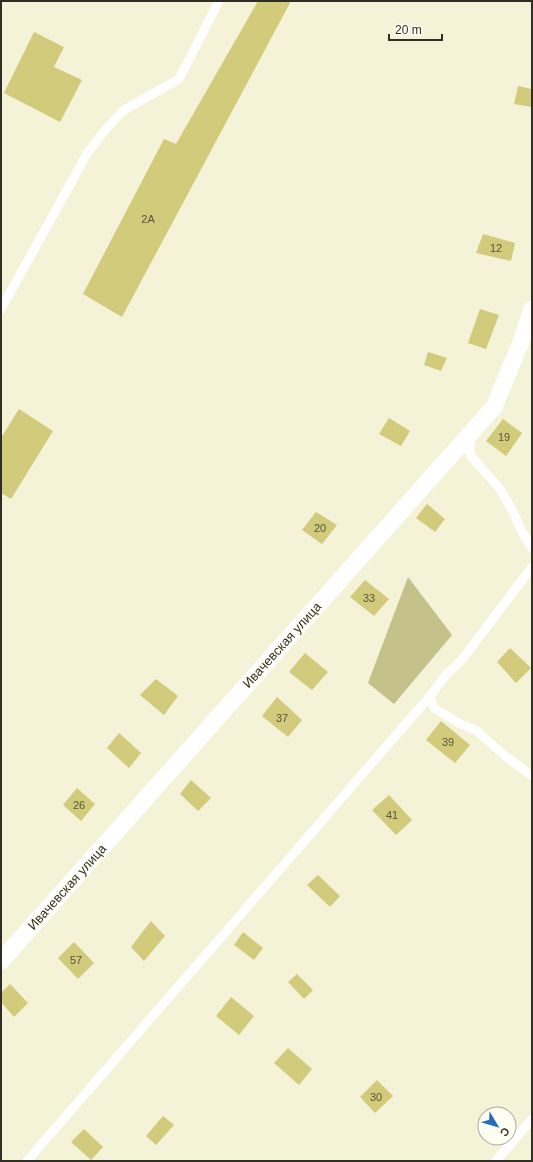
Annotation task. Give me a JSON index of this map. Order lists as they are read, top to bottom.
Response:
{
  "streets": {
    "street": ["Ивачевская улица"]
  },
  "house_numbers": [
    "2А",
    "12",
    "19",
    "20",
    "33",
    "37",
    "39",
    "26",
    "41",
    "57",
    "30"
  ],
  "scale_bar": "20 m",
  "north": "bottom right"
}
